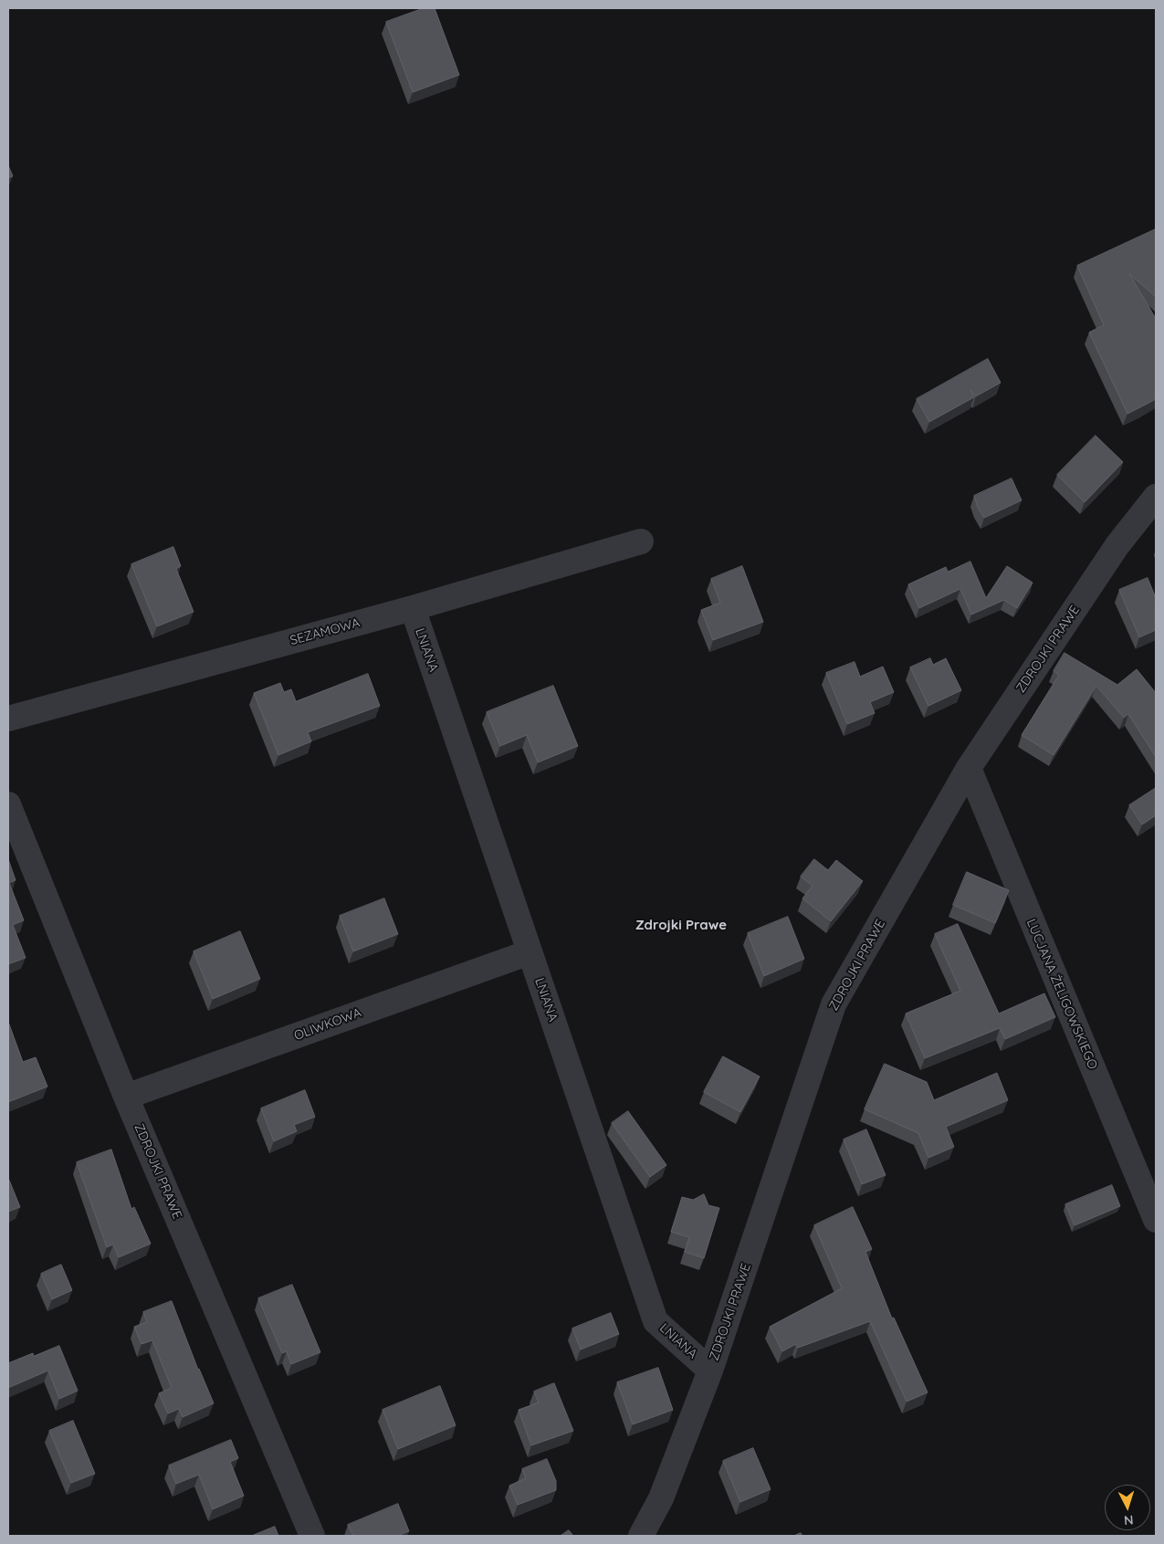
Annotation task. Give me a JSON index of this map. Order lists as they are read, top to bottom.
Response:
{
  "streets": {
    "street": [
      "SEZAMOWA",
      "ZDROJKI PRAWE",
      "LNIANA",
      "LUCJANA ŻELIGOWSKIEGO",
      "OLIWKOWA"
    ]
  },
  "crossings": [
    ["SEZAMOWA", "LNIANA"],
    ["ZDROJKI PRAWE", "LNIANA"],
    ["ZDROJKI PRAWE", "LUCJANA ŻELIGOWSKIEGO"],
    ["ZDROJKI PRAWE", "OLIWKOWA"],
    ["LNIANA", "OLIWKOWA"]
  ],
  "districts": ["Zdrojki Prawe"],
  "north": "bottom"
}
